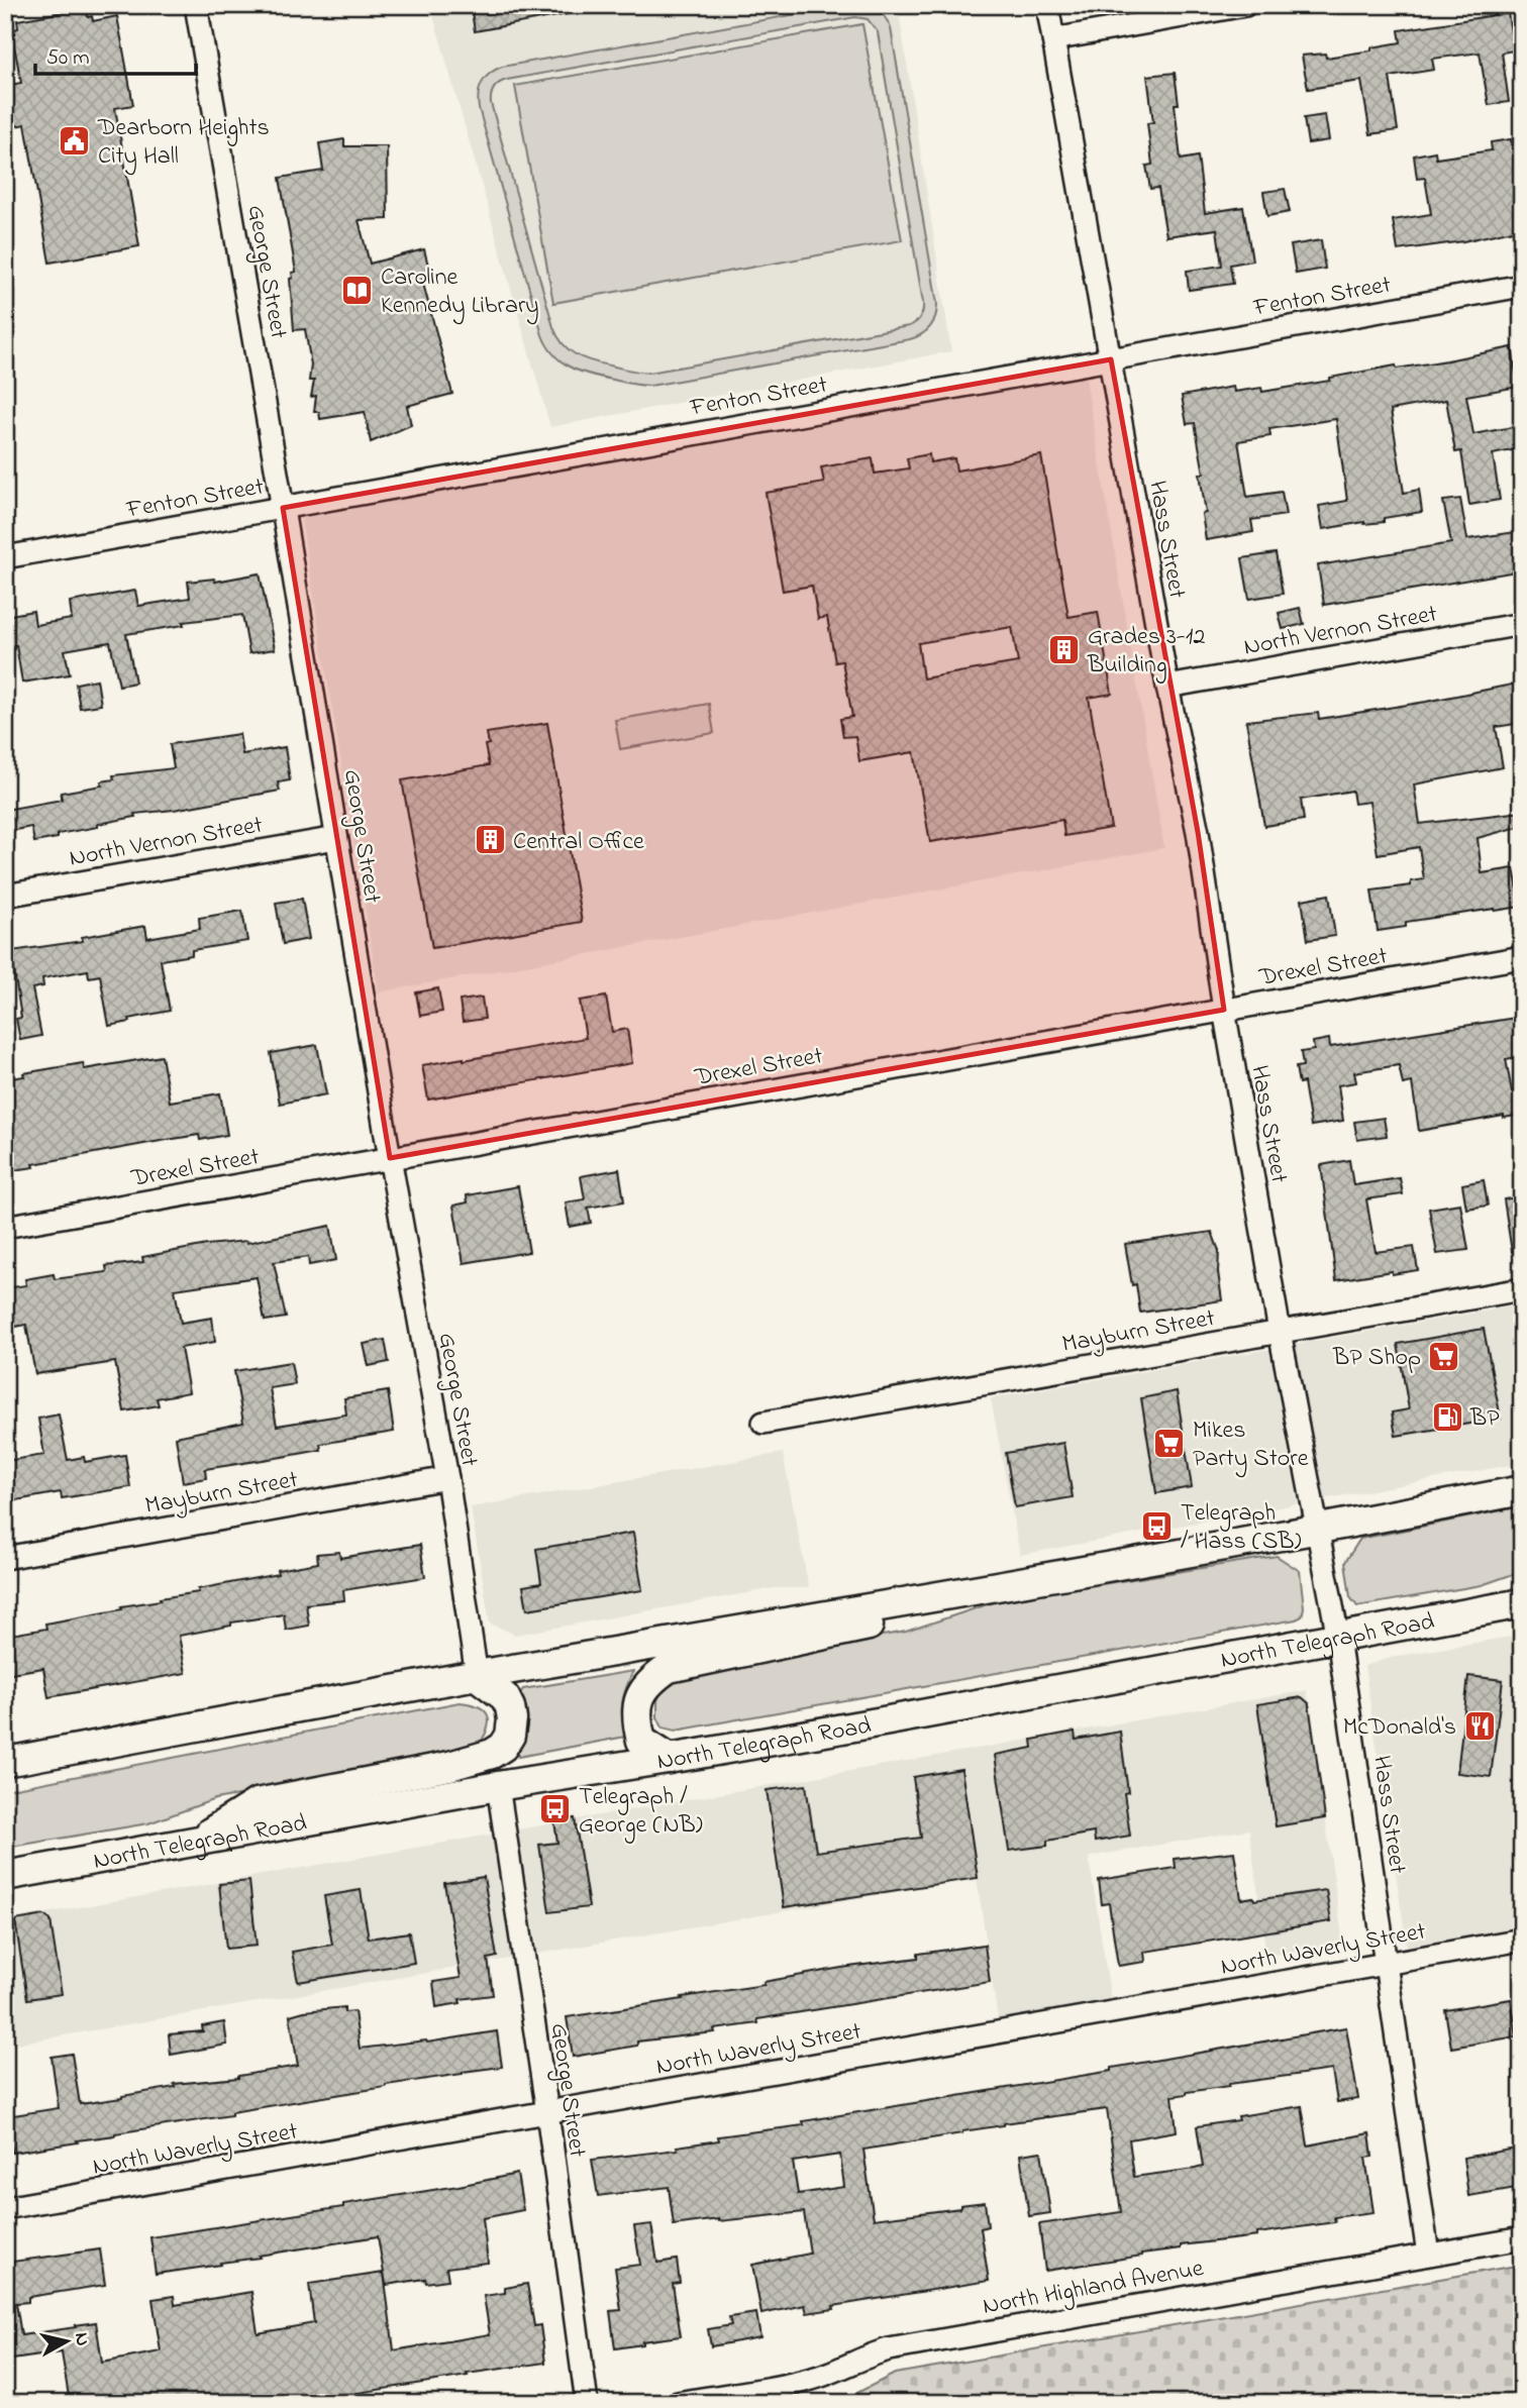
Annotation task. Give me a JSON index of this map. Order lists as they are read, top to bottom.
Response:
{
  "streets": {
    "main road": ["North Telegraph Road"],
    "street": [
      "George Street",
      "Fenton Street",
      "Hass Street",
      "North Vernon Street",
      "Drexel Street",
      "Mayburn Street",
      "North Waverly Street",
      "North Highland Avenue"
    ]
  },
  "crossings": [
    ["George Street", "Fenton Street"],
    ["George Street", "North Vernon Street"],
    ["George Street", "Drexel Street"],
    ["George Street", "Mayburn Street"],
    ["George Street", "North Telegraph Road"],
    ["George Street", "North Waverly Street"],
    ["Fenton Street", "Hass Street"],
    ["Hass Street", "North Vernon Street"],
    ["Hass Street", "Drexel Street"],
    ["Hass Street", "Mayburn Street"],
    ["Hass Street", "North Telegraph Road"],
    ["Hass Street", "North Waverly Street"],
    ["Hass Street", "North Highland Avenue"]
  ],
  "places": {
    "public building": ["Dearborn Heights City Hall"],
    "library": ["Caroline Kennedy Library"],
    "building": ["Grades 3-12 Building", "Central Office"],
    "supermarket": ["BP Shop", "Mikes Party Store"],
    "fuel station": ["BP"],
    "bus stop": ["Telegraph / Hass (SB)", "Telegraph / George (NB)"],
    "restaurant": ["McDonald's"]
  },
  "scale_bar": "50 m",
  "north": "right"
}
